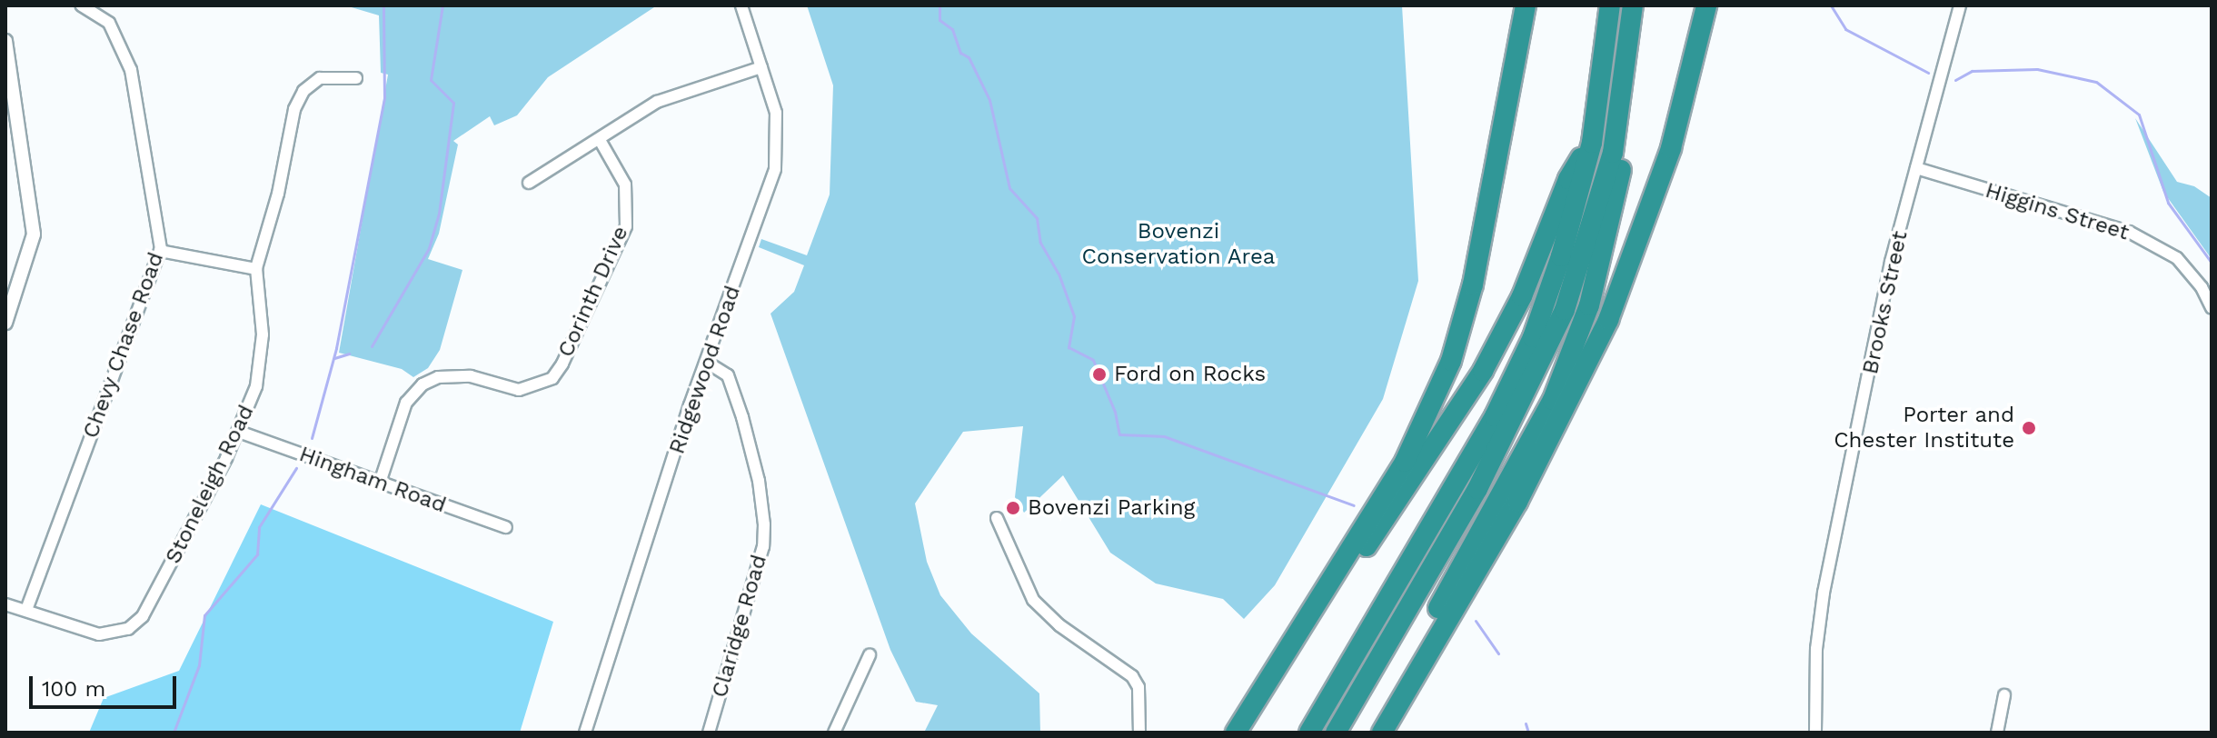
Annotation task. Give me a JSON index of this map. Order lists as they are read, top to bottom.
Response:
{
  "streets": {
    "street": [
      "Higgins Street",
      "Corinth Drive",
      "Brooks Street",
      "Chevy Chase Road",
      "Ridgewood Road",
      "Hingham Road",
      "Stoneleigh Road",
      "Claridge Road"
    ]
  },
  "crossings": [
    ["Higgins Street", "Brooks Street"],
    ["Corinth Drive", "Hingham Road"],
    ["Chevy Chase Road", "Stoneleigh Road"],
    ["Ridgewood Road", "Claridge Road"],
    ["Hingham Road", "Stoneleigh Road"]
  ],
  "parks": ["Bovenzi Conservation Area"],
  "places": ["Ford on Rocks", "Porter and Chester Institute", "Bovenzi Parking"],
  "scale_bar": "100 m"
}
